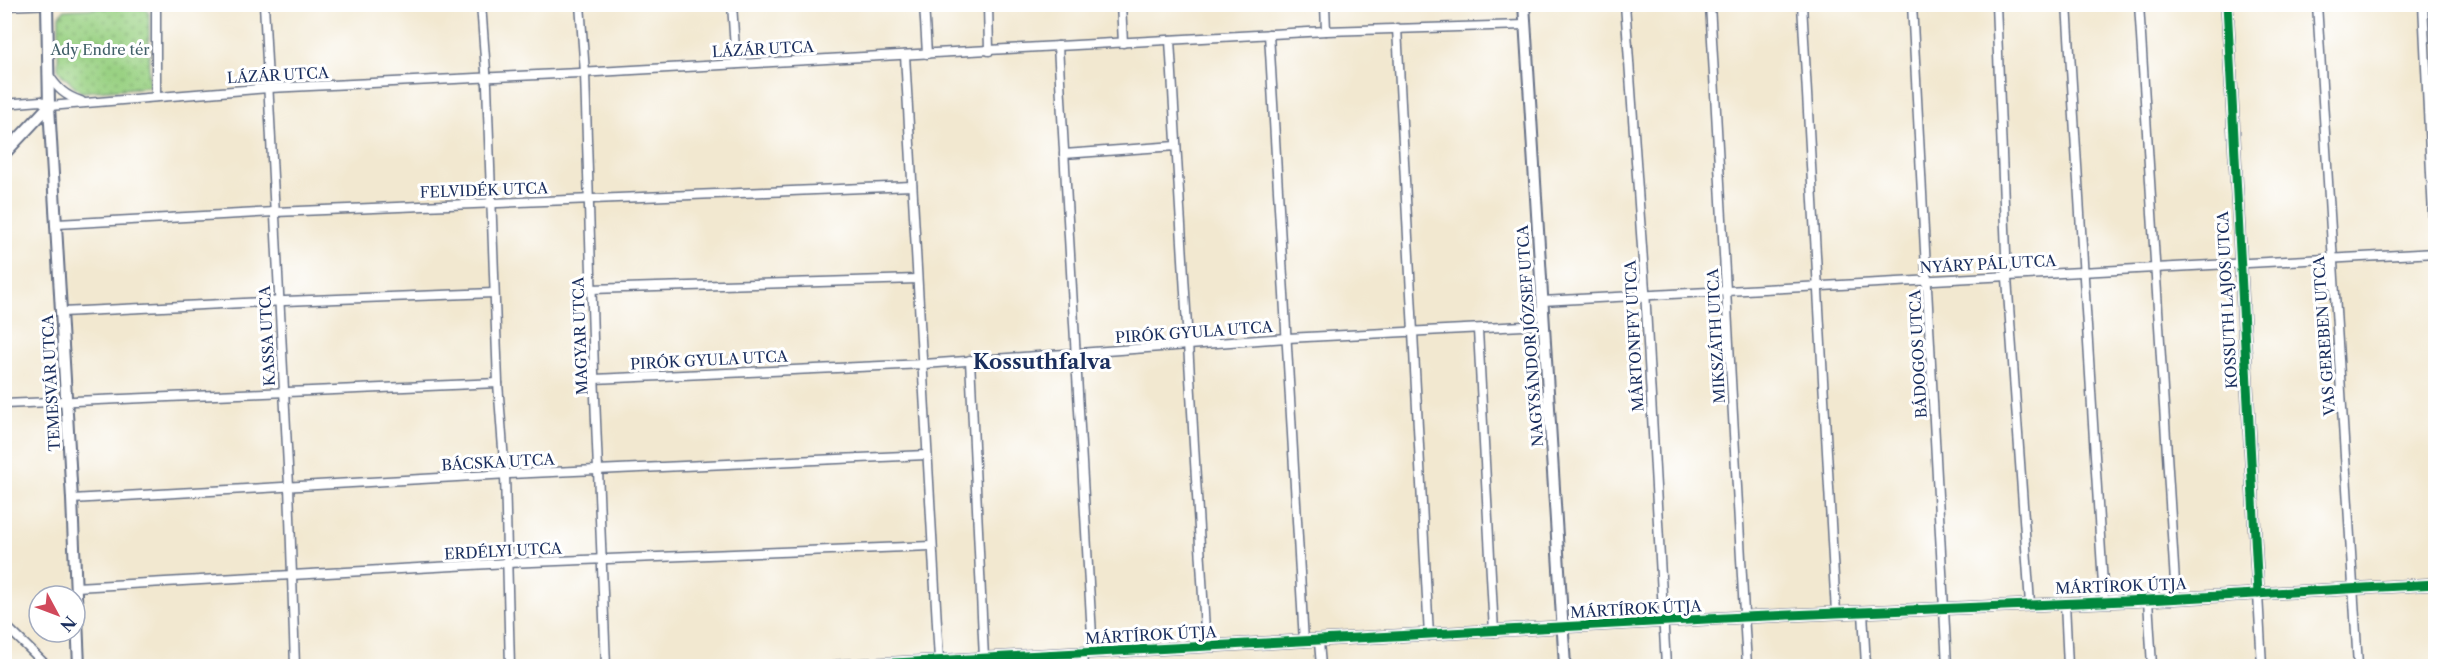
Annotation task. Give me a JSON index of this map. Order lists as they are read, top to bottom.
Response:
{
  "streets": {
    "street": [
      "LÁZÁR UTCA",
      "FELVIDÉK UTCA",
      "NYÁRY PÁL UTCA",
      "KOSSUTH LAJOS UTCA",
      "PIRÓK GYULA UTCA",
      "KASSA UTCA",
      "MAGYAR UTCA",
      "NAGYSÁNDOR JÓZSEF UTCA",
      "MÁRTONFFY UTCA",
      "MIKSZÁTH UTCA",
      "VAS GEREBEN UTCA",
      "BÁDOGOS UTCA",
      "TEMESVÁR UTCA",
      "BÁCSKA UTCA",
      "ERDÉLYI UTCA",
      "MÁRTÍROK ÚTJA"
    ]
  },
  "crossings": [
    ["LÁZÁR UTCA", "KASSA UTCA"],
    ["LÁZÁR UTCA", "MAGYAR UTCA"],
    ["LÁZÁR UTCA", "NAGYSÁNDOR JÓZSEF UTCA"],
    ["LÁZÁR UTCA", "TEMESVÁR UTCA"],
    ["FELVIDÉK UTCA", "KASSA UTCA"],
    ["FELVIDÉK UTCA", "MAGYAR UTCA"],
    ["FELVIDÉK UTCA", "TEMESVÁR UTCA"],
    ["NYÁRY PÁL UTCA", "KOSSUTH LAJOS UTCA"],
    ["NYÁRY PÁL UTCA", "NAGYSÁNDOR JÓZSEF UTCA"],
    ["NYÁRY PÁL UTCA", "MÁRTONFFY UTCA"],
    ["NYÁRY PÁL UTCA", "MIKSZÁTH UTCA"],
    ["NYÁRY PÁL UTCA", "VAS GEREBEN UTCA"],
    ["NYÁRY PÁL UTCA", "BÁDOGOS UTCA"],
    ["KOSSUTH LAJOS UTCA", "MÁRTÍROK ÚTJA"],
    ["PIRÓK GYULA UTCA", "MAGYAR UTCA"],
    ["PIRÓK GYULA UTCA", "NAGYSÁNDOR JÓZSEF UTCA"],
    ["KASSA UTCA", "BÁCSKA UTCA"],
    ["KASSA UTCA", "ERDÉLYI UTCA"],
    ["MAGYAR UTCA", "BÁCSKA UTCA"],
    ["MAGYAR UTCA", "ERDÉLYI UTCA"],
    ["NAGYSÁNDOR JÓZSEF UTCA", "MÁRTÍROK ÚTJA"],
    ["MÁRTONFFY UTCA", "MÁRTÍROK ÚTJA"],
    ["MIKSZÁTH UTCA", "MÁRTÍROK ÚTJA"],
    ["VAS GEREBEN UTCA", "MÁRTÍROK ÚTJA"],
    ["BÁDOGOS UTCA", "MÁRTÍROK ÚTJA"],
    ["TEMESVÁR UTCA", "BÁCSKA UTCA"]
  ],
  "districts": ["Kossuthfalva"],
  "parks": ["Ady Endre tér"],
  "north": "bottom right"
}
